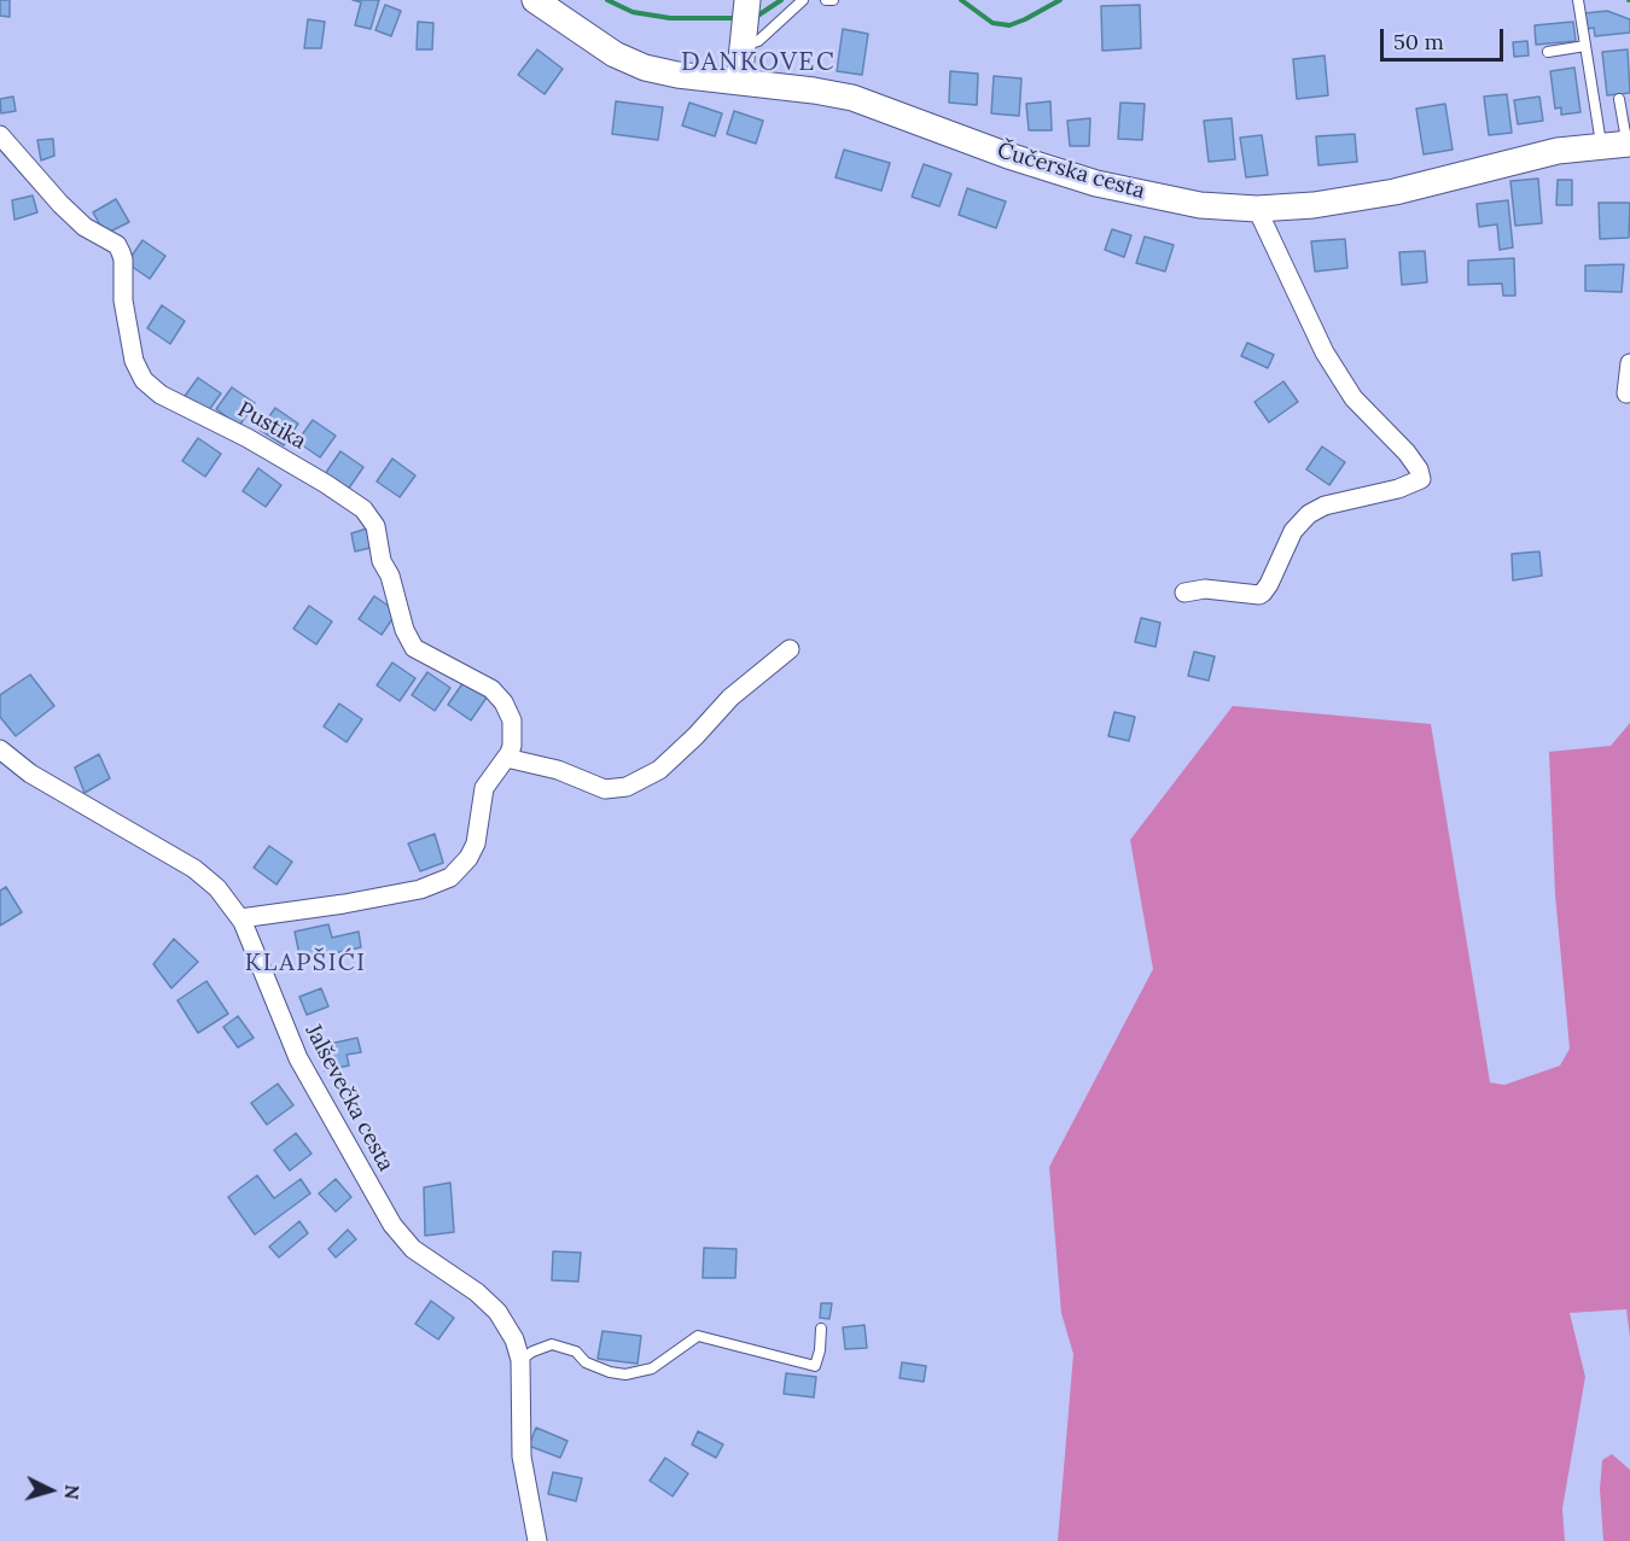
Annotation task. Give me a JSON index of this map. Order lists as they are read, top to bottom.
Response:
{
  "streets": {
    "street": ["Čučerska cesta", "Pustika", "Jalševečka cesta"]
  },
  "crossings": [
    ["Pustika", "Jalševečka cesta"]
  ],
  "districts": ["DANKOVEC", "KLAPŠIĆI"],
  "scale_bar": "50 m",
  "north": "right"
}
